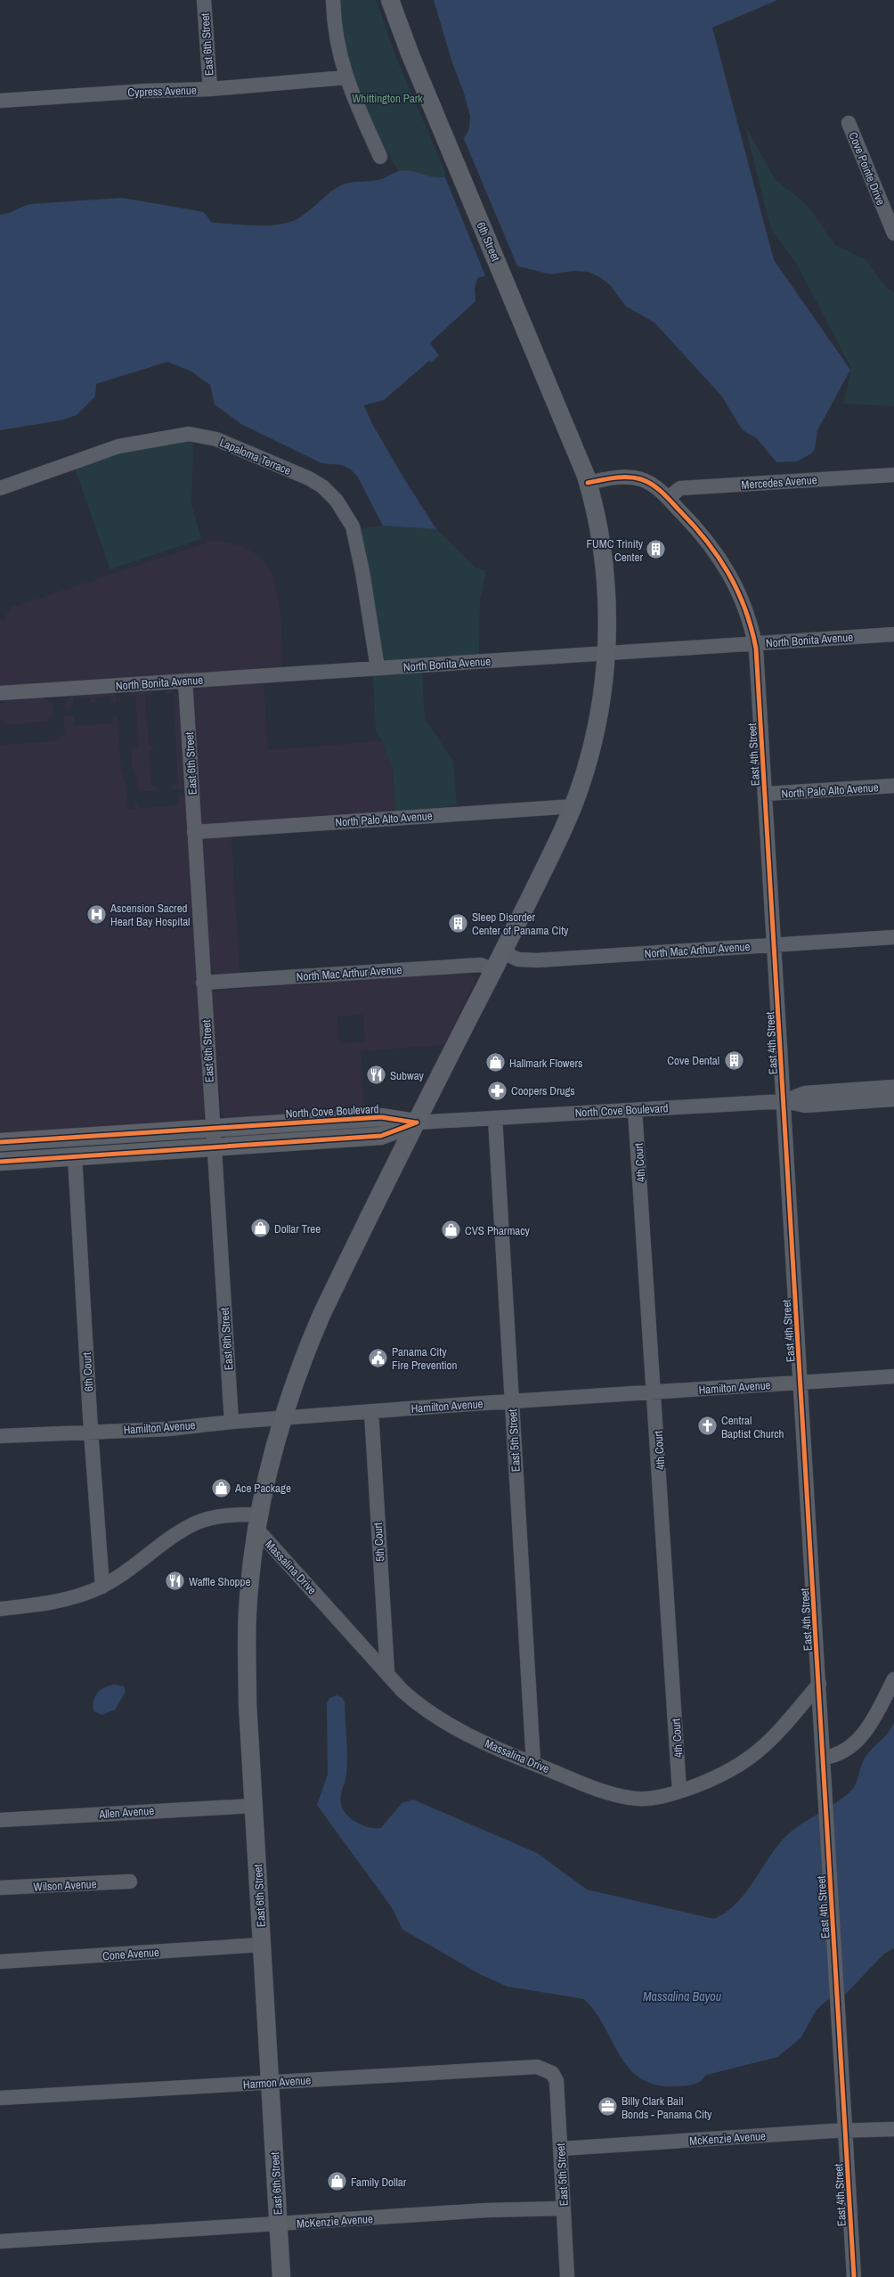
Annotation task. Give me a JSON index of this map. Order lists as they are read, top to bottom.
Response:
{
  "streets": {
    "main road": ["East 6th Street", "6th Street", "North Cove Boulevard"],
    "street": [
      "Cypress Avenue",
      "Cove Pointe Drive",
      "Lapaloma Terrace",
      "Mercedes Avenue",
      "North Bonita Avenue",
      "East 4th Street",
      "North Palo Alto Avenue",
      "North Mac Arthur Avenue",
      "4th Court",
      "6th Court",
      "Hamilton Avenue",
      "East 5th Street",
      "5th Court",
      "Massalina Drive",
      "Allen Avenue",
      "Wilson Avenue",
      "Cone Avenue",
      "Harmon Avenue",
      "McKenzie Avenue"
    ]
  },
  "crossings": [
    ["East 6th Street", "Cypress Avenue"],
    ["East 6th Street", "6th Street"],
    ["East 6th Street", "North Bonita Avenue"],
    ["East 6th Street", "North Palo Alto Avenue"],
    ["East 6th Street", "North Mac Arthur Avenue"],
    ["East 6th Street", "North Cove Boulevard"],
    ["East 6th Street", "Hamilton Avenue"],
    ["East 6th Street", "Massalina Drive"],
    ["East 6th Street", "Allen Avenue"],
    ["East 6th Street", "Cone Avenue"],
    ["East 6th Street", "Harmon Avenue"],
    ["East 6th Street", "McKenzie Avenue"],
    ["6th Street", "North Bonita Avenue"],
    ["6th Street", "East 4th Street"],
    ["6th Street", "North Palo Alto Avenue"],
    ["6th Street", "North Mac Arthur Avenue"],
    ["Lapaloma Terrace", "North Bonita Avenue"],
    ["Mercedes Avenue", "East 4th Street"],
    ["North Bonita Avenue", "East 4th Street"],
    ["East 4th Street", "North Palo Alto Avenue"],
    ["East 4th Street", "North Mac Arthur Avenue"],
    ["East 4th Street", "North Cove Boulevard"],
    ["East 4th Street", "Hamilton Avenue"],
    ["East 4th Street", "Massalina Drive"],
    ["East 4th Street", "McKenzie Avenue"],
    ["North Cove Boulevard", "4th Court"],
    ["North Cove Boulevard", "6th Court"],
    ["North Cove Boulevard", "East 5th Street"],
    ["4th Court", "Hamilton Avenue"],
    ["4th Court", "Massalina Drive"],
    ["6th Court", "Hamilton Avenue"],
    ["Hamilton Avenue", "East 5th Street"],
    ["Hamilton Avenue", "5th Court"],
    ["East 5th Street", "Massalina Drive"],
    ["East 5th Street", "Harmon Avenue"],
    ["East 5th Street", "McKenzie Avenue"],
    ["5th Court", "Massalina Drive"]
  ],
  "water": ["Massalina Bayou"],
  "parks": ["Whittington Park"],
  "places": {
    "building": ["FUMC Trinity Center", "Sleep Disorder Center of Panama City", "Cove Dental"],
    "hospital": ["Ascension Sacred Heart Bay Hospital"],
    "shop": [
      "Hallmark Flowers",
      "Dollar Tree",
      "CVS Pharmacy",
      "Ace Package",
      "Family Dollar"
    ],
    "restaurant": ["Subway", "Waffle Shoppe"],
    "pharmacy": ["Coopers Drugs"],
    "public building": ["Panama City Fire Prevention"],
    "church": ["Central Baptist Church"],
    "office": ["Billy Clark Bail Bonds - Panama City"]
  }
}
